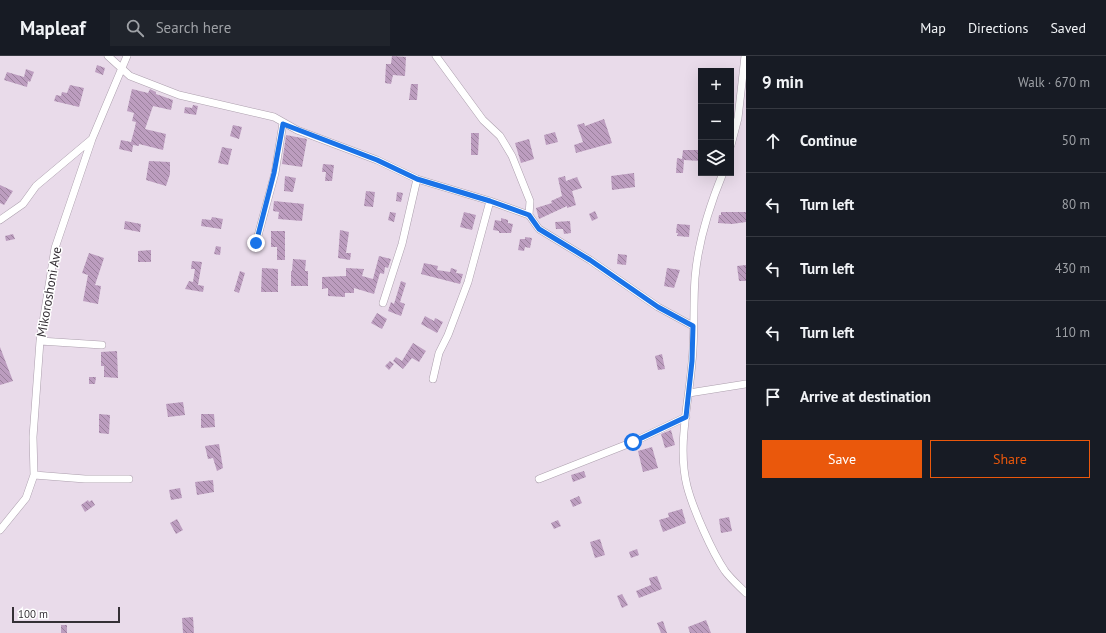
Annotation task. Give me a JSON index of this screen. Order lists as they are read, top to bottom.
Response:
{
  "streets": {
    "street": ["Mikoroshoni Ave"]
  },
  "scale_bar": "100 m",
  "page": {
    "header": "Mapleaf",
    "search": "Search here",
    "nav": ["Map", "Directions", "Saved"],
    "heading": ["9 min", "Walk · 670 m"],
    "map_buttons": ["+", "−"],
    "list": [
      ["Continue", "50 m"],
      ["Turn left", "80 m"],
      ["Turn left", "430 m"],
      ["Turn left", "110 m"],
      "Arrive at destination"
    ],
    "buttons": ["Save", "Share"],
    "scale": "100 m"
  }
}
